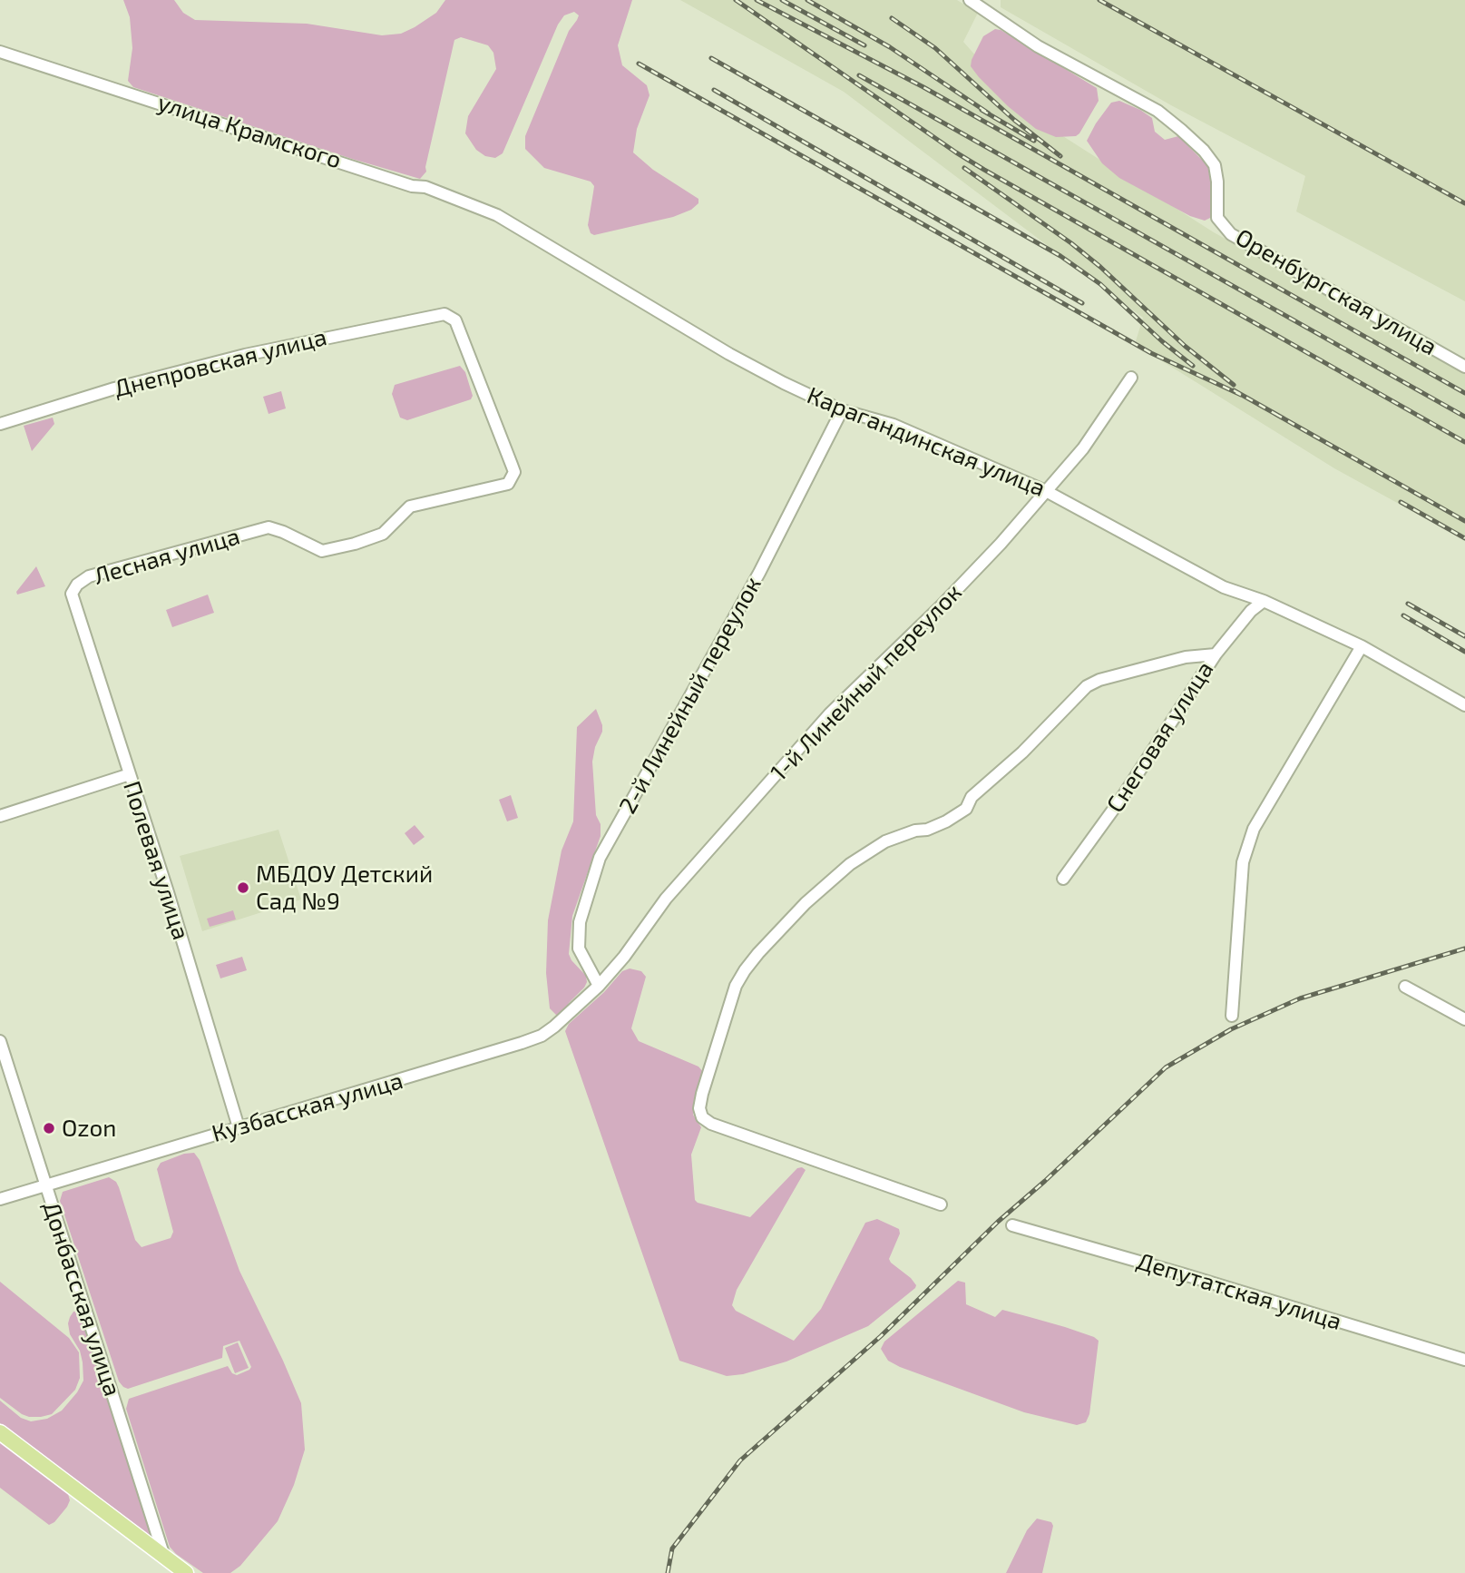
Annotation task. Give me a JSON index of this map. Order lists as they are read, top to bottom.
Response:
{
  "streets": {
    "street": [
      "улица Крамского",
      "Оренбургская улица",
      "Днепровская улица",
      "Карагандинская улица",
      "Лесная улица",
      "1-й Линейный переулок",
      "2-й Линейный переулок",
      "Снеговая улица",
      "Полевая улица",
      "Кузбасская улица",
      "Депутатская улица",
      "Донбасская улица"
    ]
  },
  "crossings": [
    ["улица Крамского", "Карагандинская улица"],
    ["Днепровская улица", "Лесная улица"],
    ["Карагандинская улица", "1-й Линейный переулок"],
    ["Карагандинская улица", "2-й Линейный переулок"],
    ["Карагандинская улица", "Снеговая улица"],
    ["Лесная улица", "Полевая улица"],
    ["1-й Линейный переулок", "2-й Линейный переулок"],
    ["1-й Линейный переулок", "Кузбасская улица"],
    ["2-й Линейный переулок", "Кузбасская улица"],
    ["Полевая улица", "Кузбасская улица"],
    ["Кузбасская улица", "Донбасская улица"]
  ],
  "places": ["МБДОУ Детский Сад №9", "Ozon"]
}
